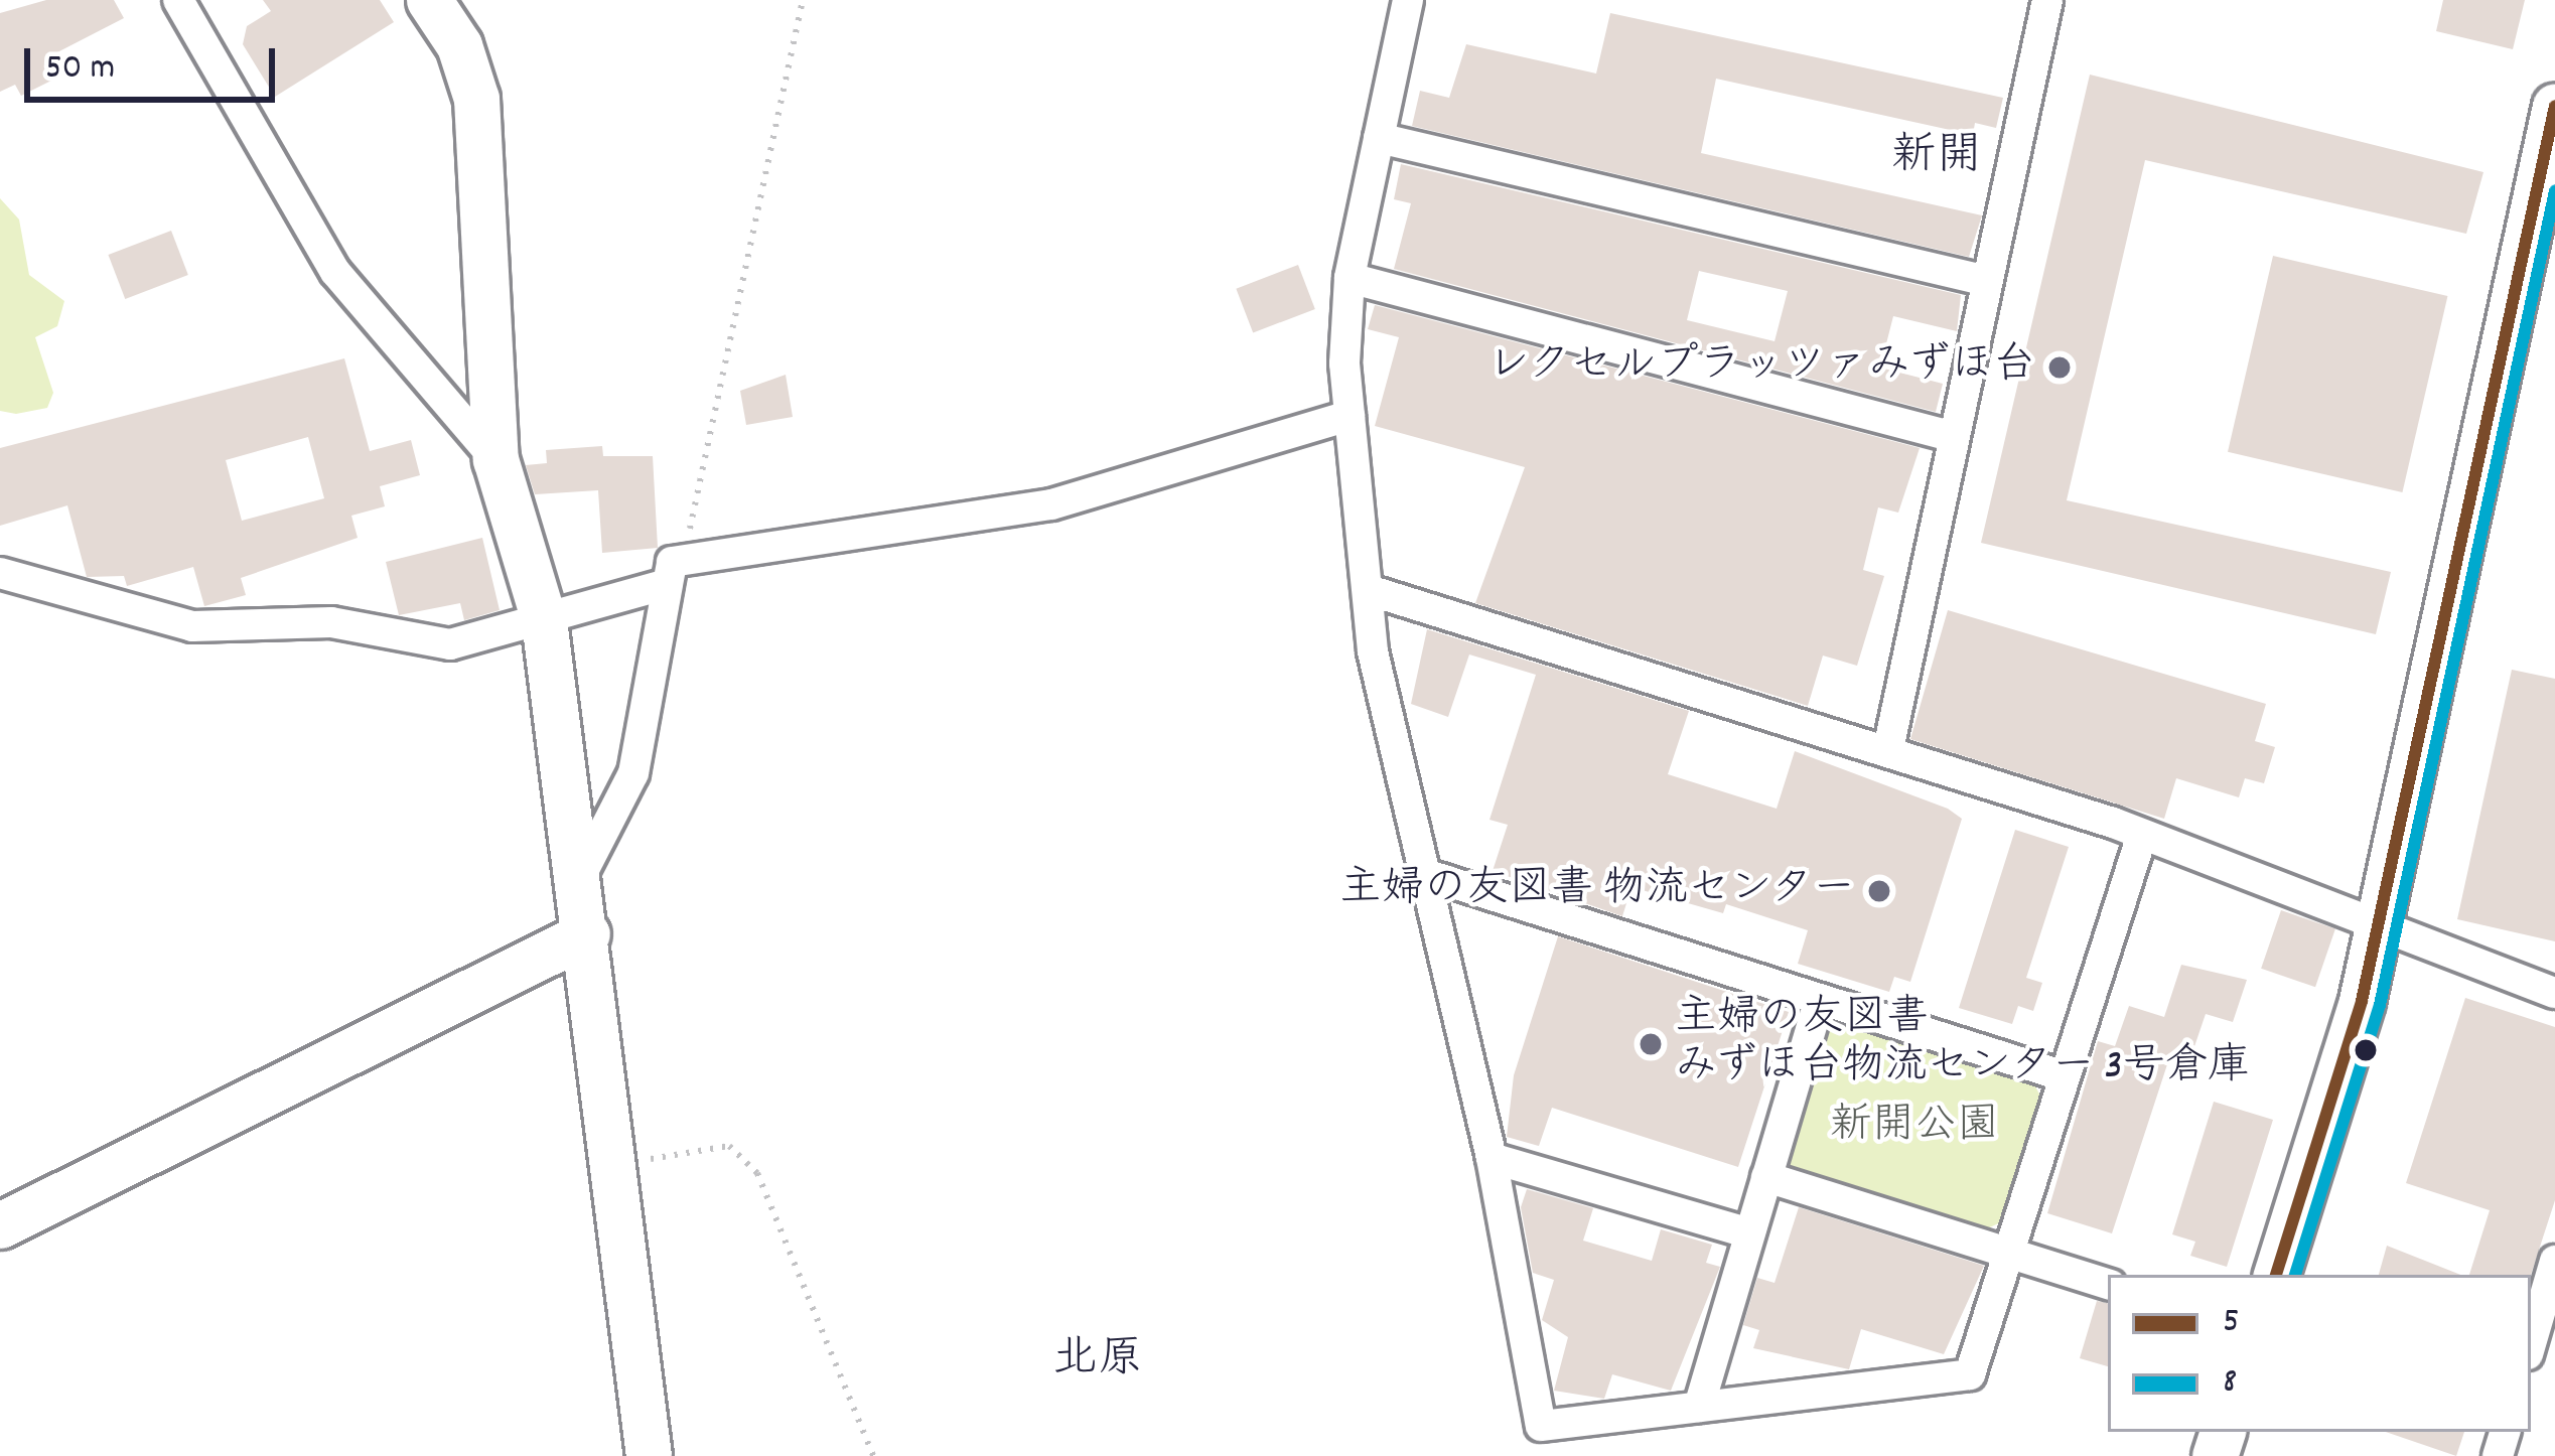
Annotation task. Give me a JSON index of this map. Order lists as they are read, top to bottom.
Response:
{
  "districts": ["新開", "北原"],
  "parks": ["新開公園"],
  "places": ["レクセルプラッツァみずほ台", "主婦の友図書 物流センター", "主婦の友図書 みずほ台物流センター 3号倉庫"],
  "lines": ["transit line 5", "transit line 8"],
  "legend": ["5", "8"],
  "scale_bar": "50 m"
}
